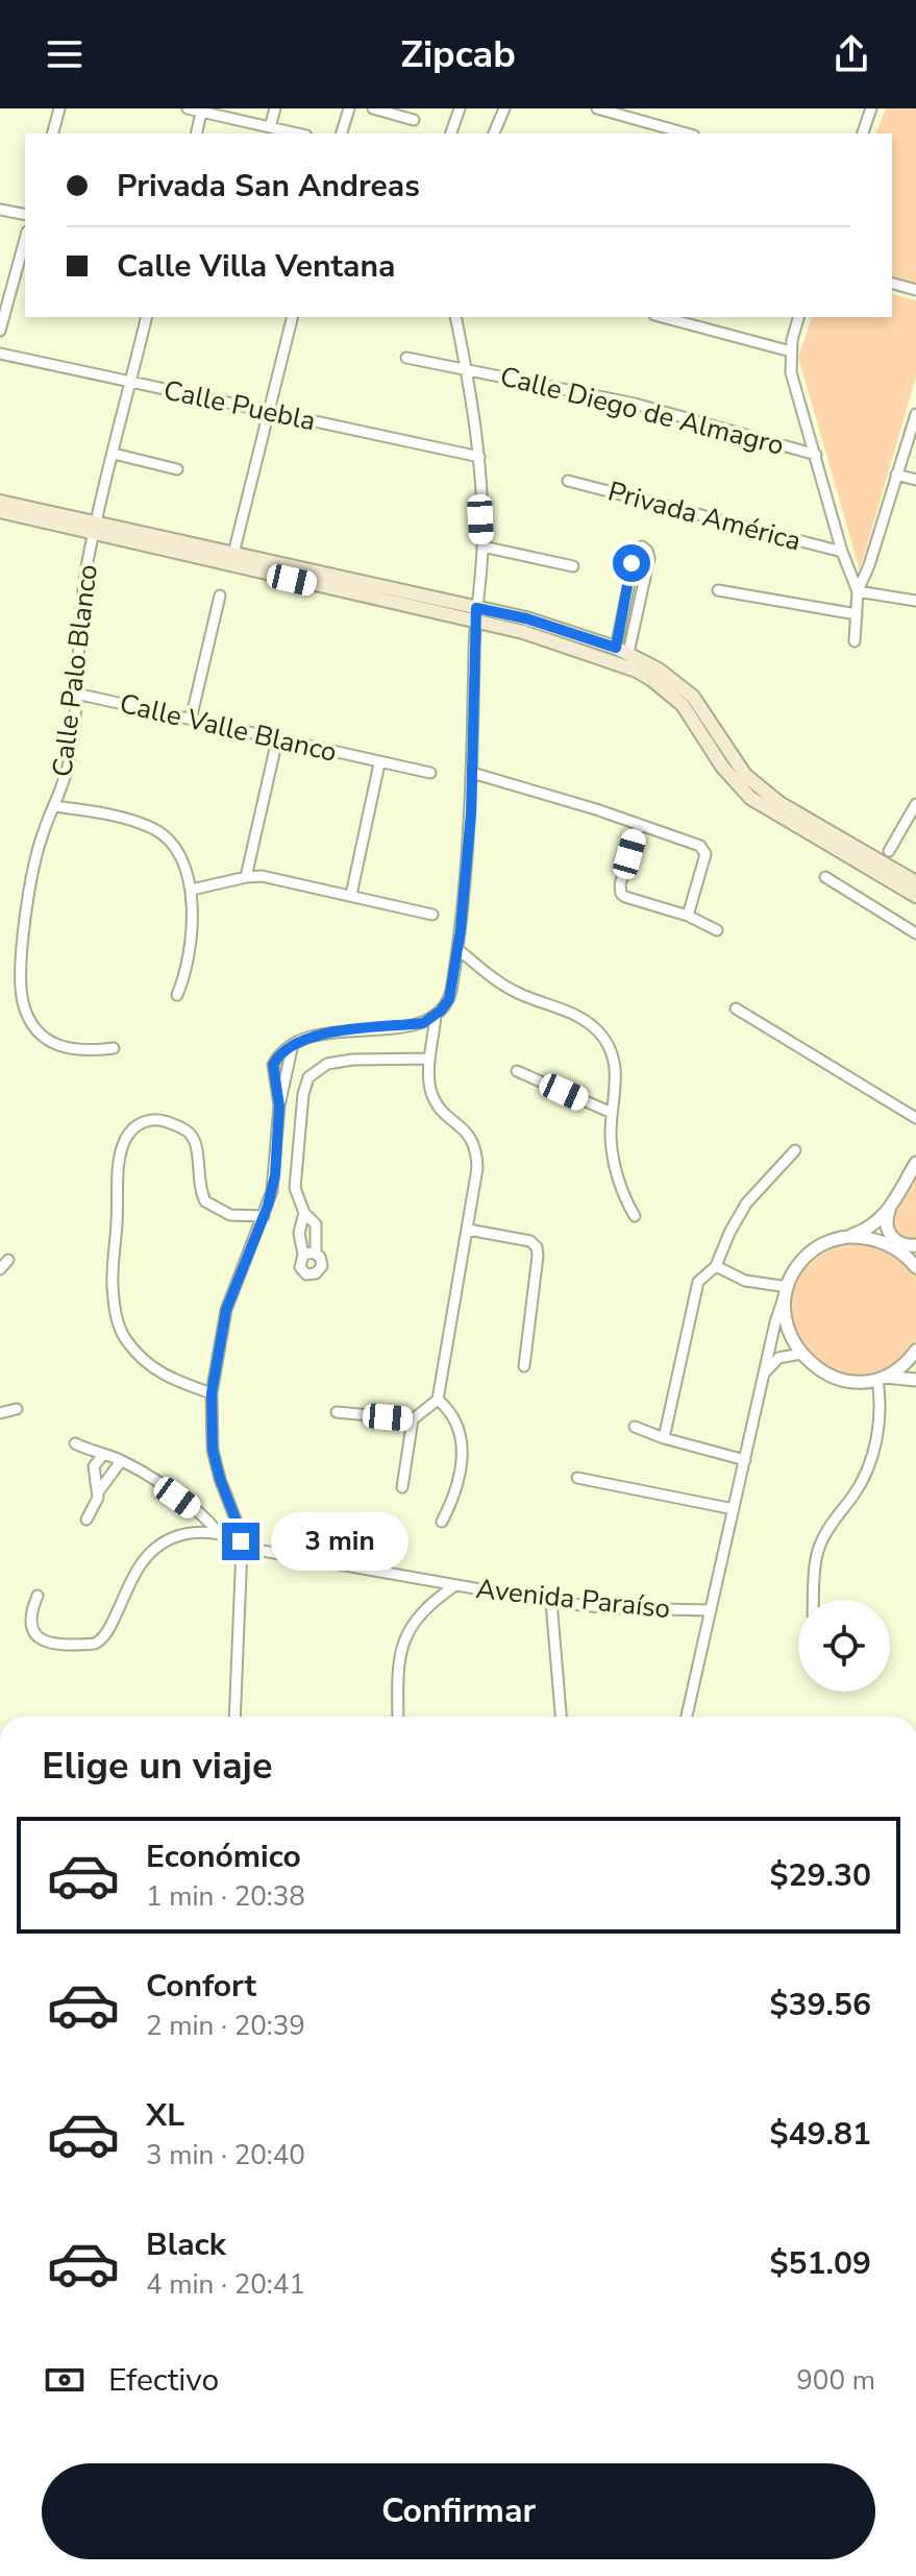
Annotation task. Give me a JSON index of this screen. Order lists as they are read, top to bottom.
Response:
{
  "streets": {
    "street": [
      "Calle Puebla",
      "Calle Diego de Almagro",
      "Privada América",
      "Calle Palo Blanco",
      "Calle Valle Blanco",
      "Avenida Paraíso"
    ]
  },
  "crossings": [
    ["Calle Puebla", "Calle Palo Blanco"],
    ["Calle Palo Blanco", "Calle Valle Blanco"]
  ],
  "page": {
    "header": "Zipcab",
    "banner": ["Privada San Andreas", "Calle Villa Ventana"],
    "bubble": "3 min",
    "heading": "Elige un viaje",
    "list": [
      {
        "name": "Económico",
        "note": "1 min · 20:38",
        "value": "$29.30"
      },
      {
        "name": "Confort",
        "note": "2 min · 20:39",
        "value": "$39.56"
      },
      {
        "name": "XL",
        "note": "3 min · 20:40",
        "value": "$49.81"
      },
      {
        "name": "Black",
        "note": "4 min · 20:41",
        "value": "$51.09"
      }
    ],
    "pay": ["Efectivo", "900 m"],
    "buttons": "Confirmar"
  }
}
